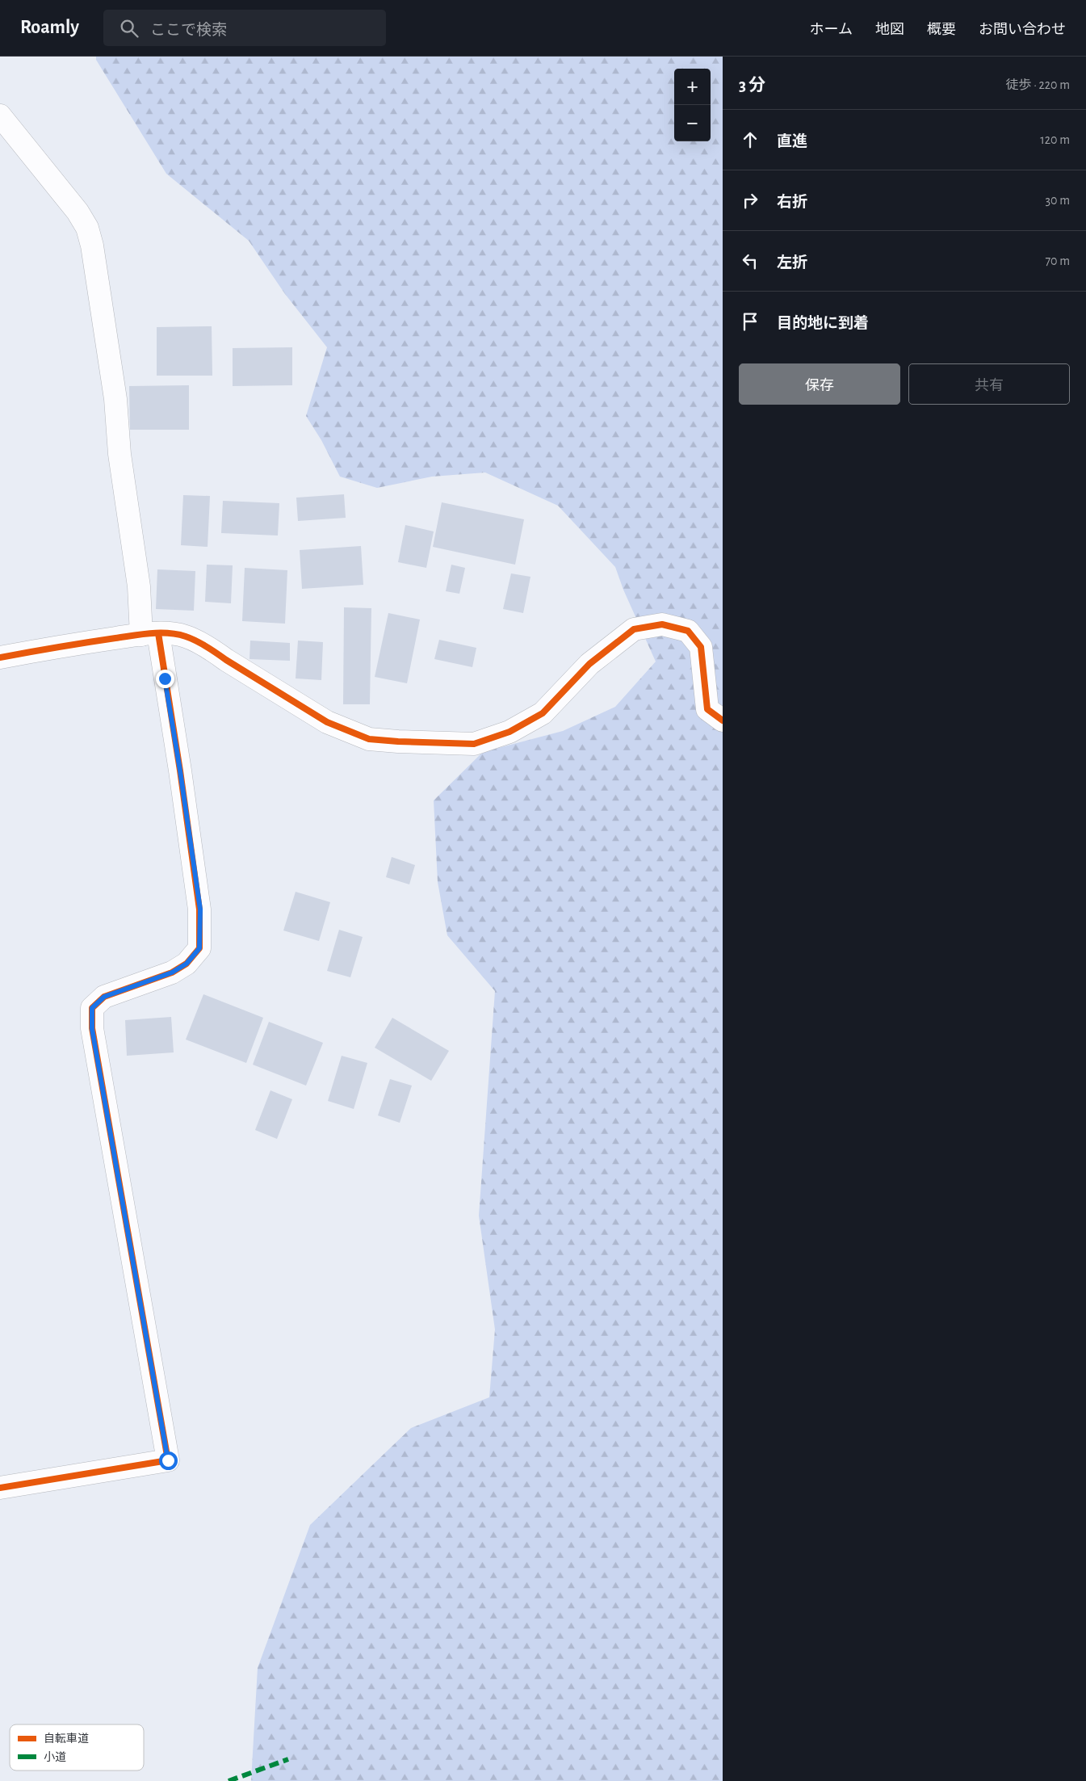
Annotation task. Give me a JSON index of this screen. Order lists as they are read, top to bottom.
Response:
{
  "legend": ["自転車道", "小道"],
  "page": {
    "header": "Roamly",
    "search": "ここで検索",
    "nav": [
      "ホーム",
      "地図",
      "概要",
      "お問い合わせ"
    ],
    "heading": ["3 分", "徒歩 · 220 m"],
    "map_buttons": ["+", "−"],
    "list": [
      ["直進", "120 m"],
      ["右折", "30 m"],
      ["左折", "70 m"],
      "目的地に到着"
    ],
    "buttons": ["保存", "共有"]
  }
}
